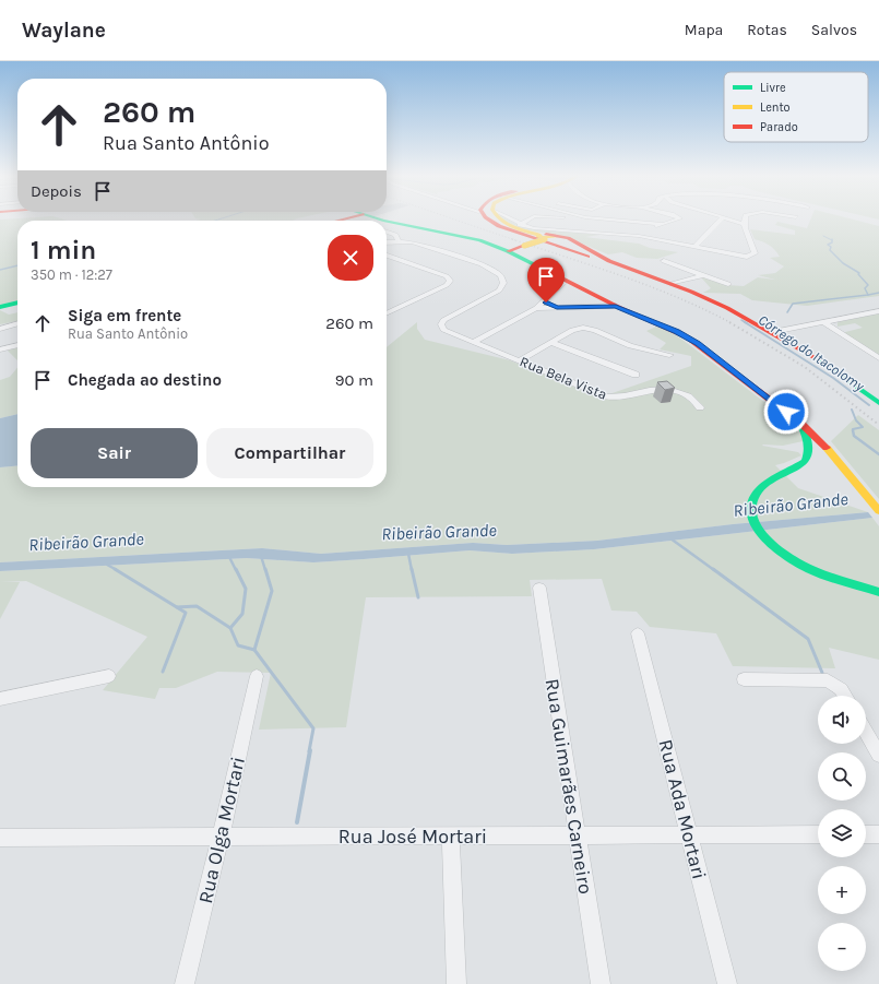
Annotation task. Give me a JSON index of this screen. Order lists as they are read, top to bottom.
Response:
{
  "streets": {
    "street": [
      "Rua Bela Vista",
      "Rua Guimarães Carneiro",
      "Rua Ada Mortari",
      "Rua Olga Mortari",
      "Rua José Mortari"
    ]
  },
  "crossings": [
    ["Rua Guimarães Carneiro", "Rua José Mortari"],
    ["Rua Ada Mortari", "Rua José Mortari"],
    ["Rua Olga Mortari", "Rua José Mortari"]
  ],
  "water": ["Córrego do Itacolomy", "Ribeirão Grande"],
  "legend": ["Livre", "Lento", "Parado"],
  "page": {
    "header": "Waylane",
    "nav": ["Mapa", "Rotas", "Salvos"],
    "turn": ["260 m", "Rua Santo Antônio"],
    "then": "Depois",
    "heading": ["1 min", "350 m · 12:27"],
    "list": [
      {
        "name": "Siga em frente",
        "note": "Rua Santo Antônio",
        "value": "260 m"
      },
      {
        "name": "Chegada ao destino",
        "value": "90 m"
      }
    ],
    "buttons": ["Sair", "Compartilhar"],
    "map_buttons": ["+", "−"]
  }
}
